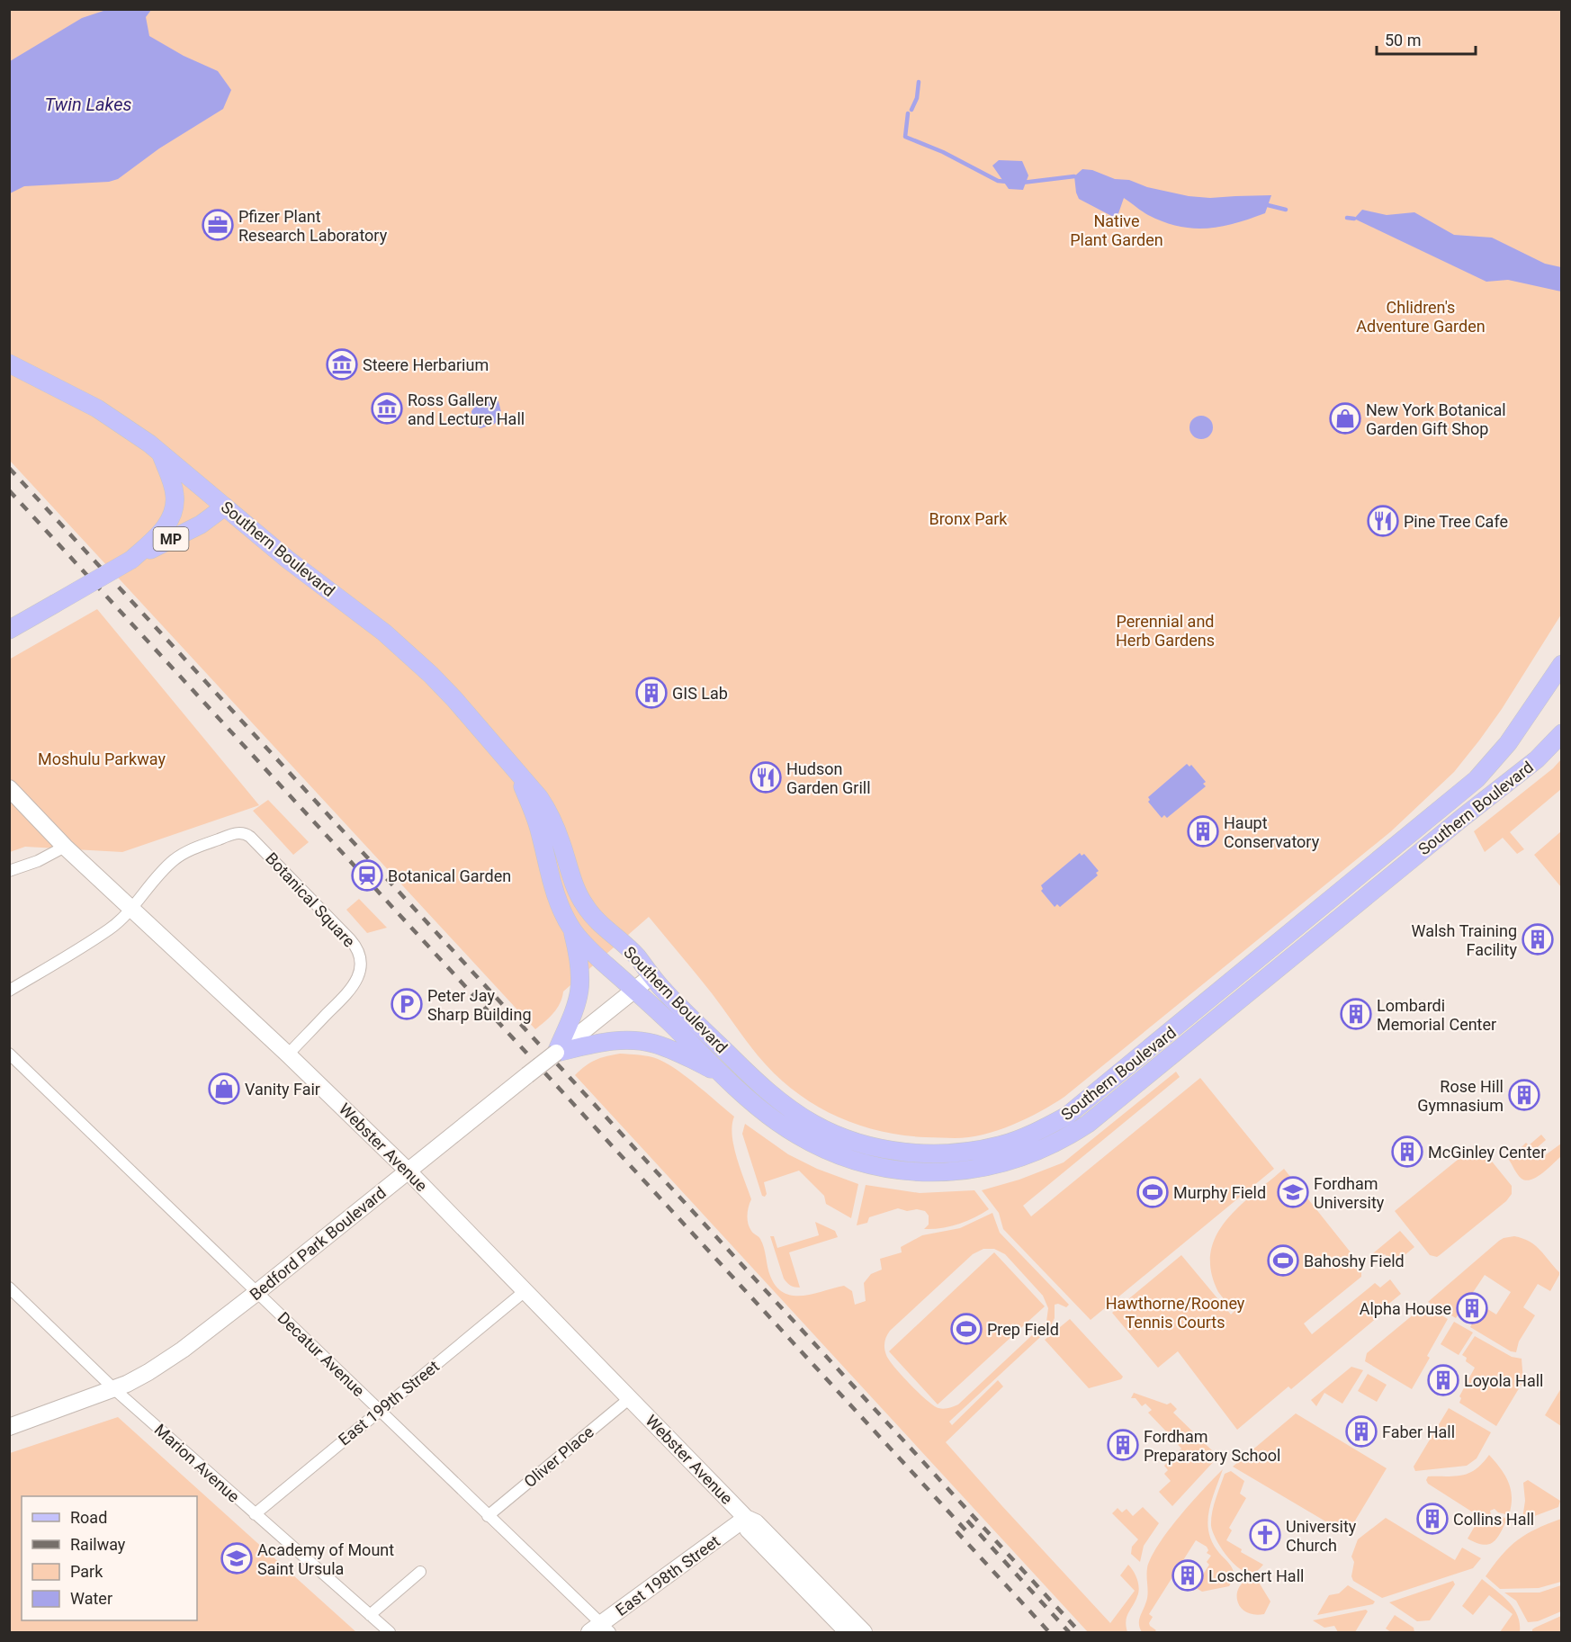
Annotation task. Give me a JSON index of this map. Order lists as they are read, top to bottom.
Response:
{
  "streets": {
    "main road": [
      "MP",
      "Southern Boulevard",
      "Webster Avenue",
      "Bedford Park Boulevard",
      "East 198th Street"
    ],
    "street": [
      "Botanical Square",
      "Decatur Avenue",
      "East 199th Street",
      "Oliver Place",
      "Marion Avenue"
    ]
  },
  "crossings": [
    ["MP", "Southern Boulevard"],
    ["Southern Boulevard", "Bedford Park Boulevard"],
    ["Botanical Square", "Webster Avenue"],
    ["Webster Avenue", "Bedford Park Boulevard"],
    ["Webster Avenue", "East 199th Street"],
    ["Webster Avenue", "Oliver Place"],
    ["Webster Avenue", "East 198th Street"],
    ["Bedford Park Boulevard", "Decatur Avenue"],
    ["Bedford Park Boulevard", "Marion Avenue"],
    ["Decatur Avenue", "East 199th Street"],
    ["Decatur Avenue", "Oliver Place"],
    ["Decatur Avenue", "East 198th Street"],
    ["East 199th Street", "Marion Avenue"]
  ],
  "water": ["Twin Lakes"],
  "parks": [
    "Native Plant Garden",
    "Chlidren's Adventure Garden",
    "Bronx Park",
    "Perennial and Herb Gardens",
    "Moshulu Parkway",
    "Hawthorne/Rooney Tennis Courts"
  ],
  "places": {
    "office": ["Pfizer Plant Research Laboratory"],
    "museum": ["Steere Herbarium", "Ross Gallery and Lecture Hall"],
    "shop": ["New York Botanical Garden Gift Shop", "Vanity Fair"],
    "restaurant": ["Pine Tree Cafe", "Hudson Garden Grill"],
    "building": [
      "GIS Lab",
      "Haupt Conservatory",
      "Walsh Training Facility",
      "Lombardi Memorial Center",
      "Rose Hill Gymnasium",
      "McGinley Center",
      "Alpha House",
      "Loyola Hall",
      "Faber Hall",
      "Fordham Preparatory School",
      "Collins Hall",
      "Loschert Hall"
    ],
    "station": ["Botanical Garden"],
    "parking": ["Peter Jay Sharp Building"],
    "sports": ["Murphy Field", "Bahoshy Field", "Prep Field"],
    "school or university": ["Fordham University", "Academy of Mount Saint Ursula"],
    "church": ["University Church"]
  },
  "legend": [
    "Road",
    "Railway",
    "Park",
    "Water"
  ],
  "scale_bar": "50 m"
}
